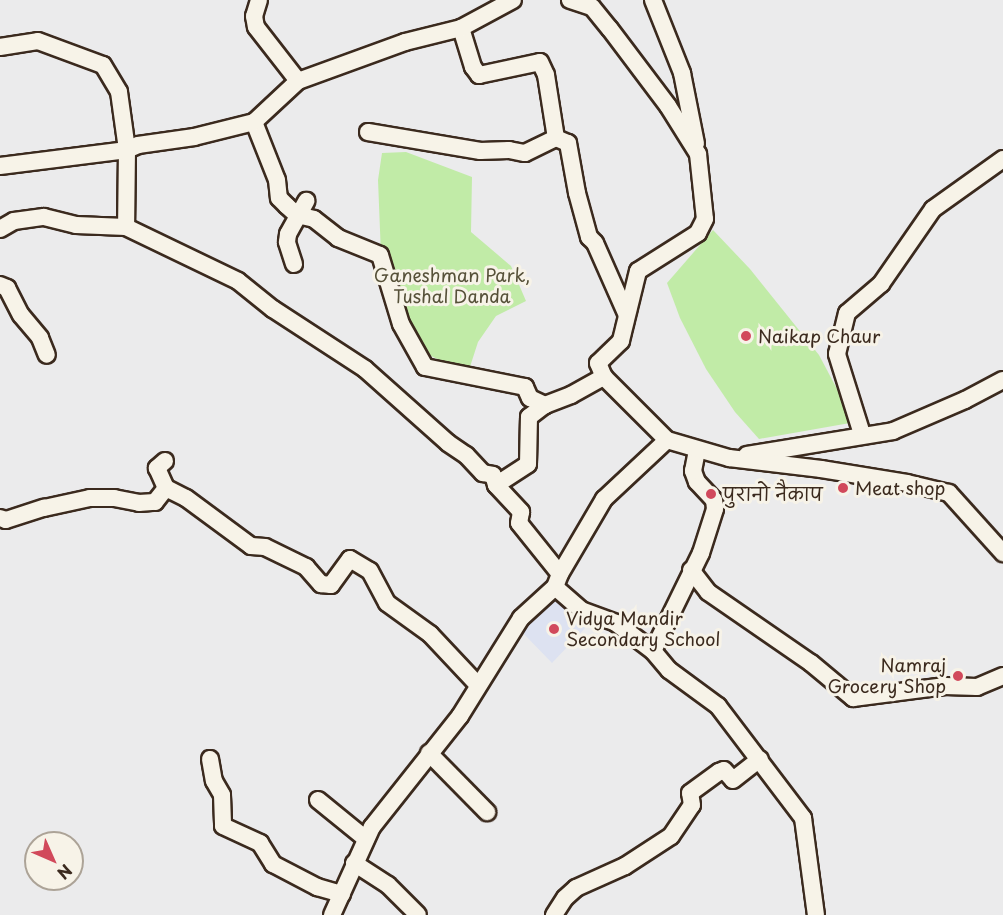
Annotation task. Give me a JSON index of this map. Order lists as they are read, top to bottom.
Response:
{
  "parks": ["Ganeshman Park, Tushal Danda"],
  "places": [
    "Naikap Chaur",
    "Meat shop",
    "पुरानो नैकाप",
    "Vidya Mandir Secondary School",
    "Namraj Grocery Shop"
  ],
  "north": "bottom right"
}
